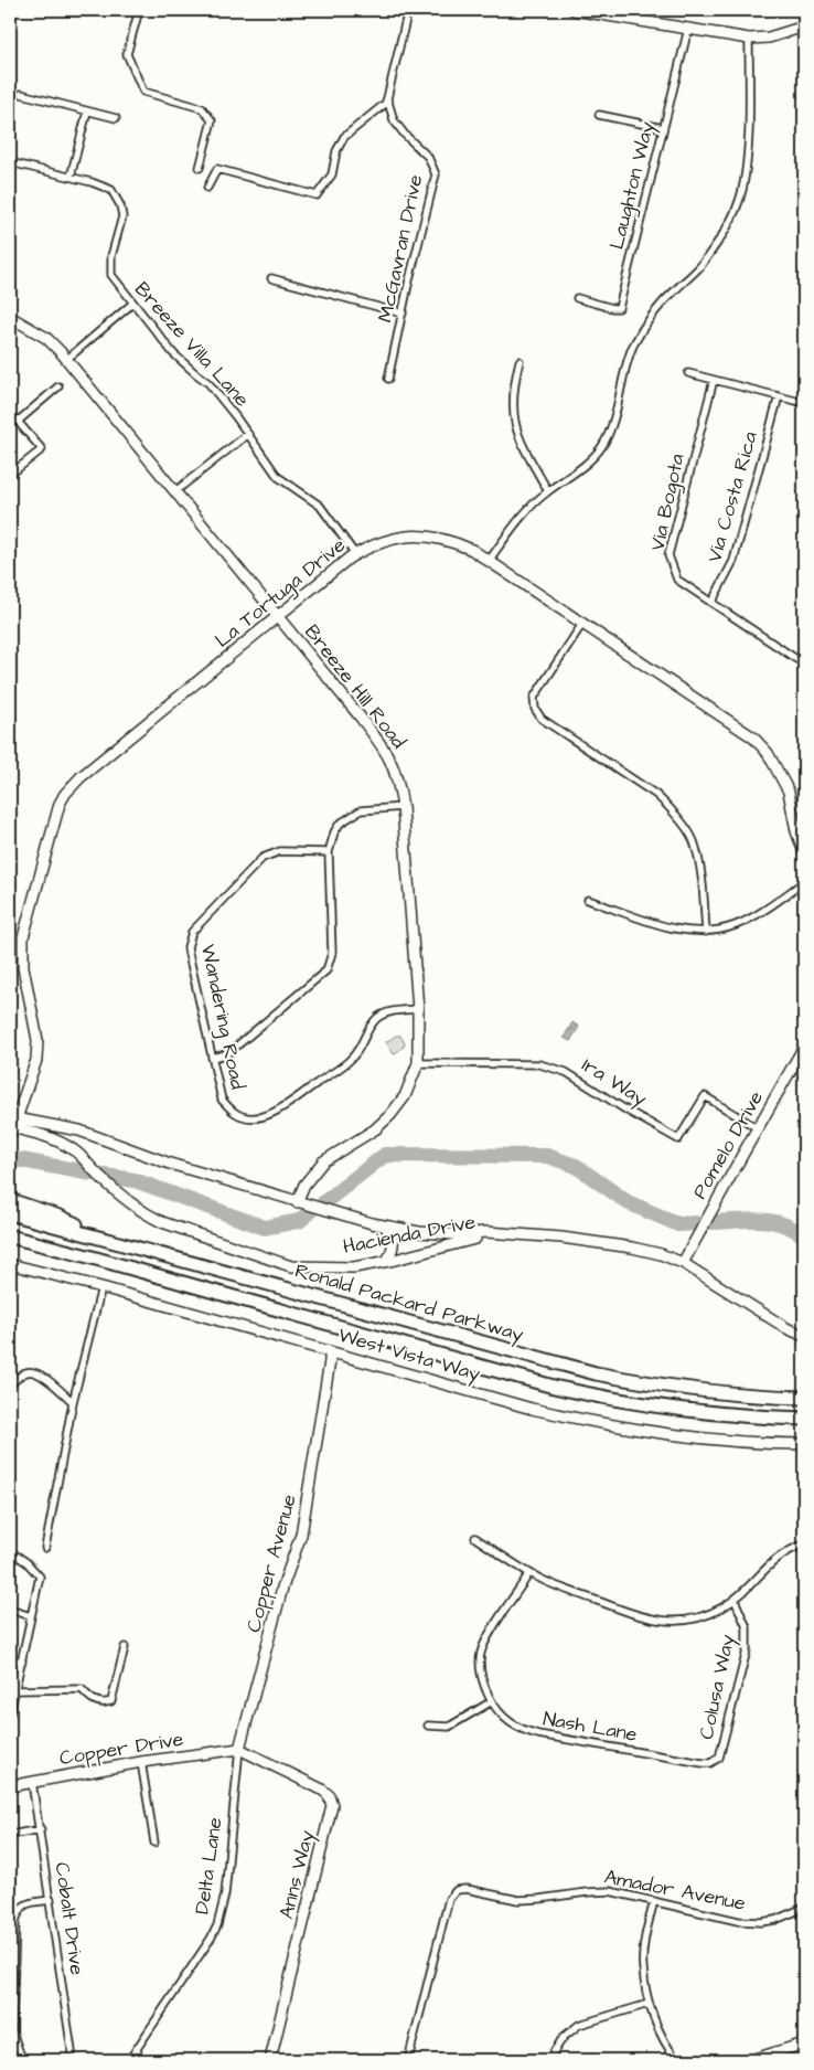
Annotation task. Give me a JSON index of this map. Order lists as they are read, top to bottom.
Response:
{
  "streets": {
    "highway": ["Ronald Packard Parkway"],
    "street": [
      "Laughton Way",
      "McGavran Drive",
      "Breeze Villa Lane",
      "Via Costa Rica",
      "Via Bogota",
      "La Tortuga Drive",
      "Breeze Hill Road",
      "Wandering Road",
      "Ira Way",
      "Pomelo Drive",
      "Hacienda Drive",
      "West Vista Way",
      "Copper Avenue",
      "Colusa Way",
      "Nash Lane",
      "Copper Drive",
      "Delta Lane",
      "Anns Way",
      "Amador Avenue",
      "Cobalt Drive"
    ]
  },
  "crossings": [
    ["Breeze Villa Lane", "La Tortuga Drive"],
    ["Via Costa Rica", "Via Bogota"],
    ["La Tortuga Drive", "Breeze Hill Road"],
    ["La Tortuga Drive", "Hacienda Drive"],
    ["Breeze Hill Road", "Wandering Road"],
    ["Breeze Hill Road", "Ira Way"],
    ["Breeze Hill Road", "Hacienda Drive"],
    ["Ira Way", "Pomelo Drive"],
    ["Pomelo Drive", "Hacienda Drive"],
    ["West Vista Way", "Copper Avenue"],
    ["Copper Avenue", "Copper Drive"],
    ["Copper Avenue", "Delta Lane"],
    ["Copper Avenue", "Anns Way"],
    ["Colusa Way", "Nash Lane"],
    ["Copper Drive", "Delta Lane"],
    ["Copper Drive", "Anns Way"],
    ["Copper Drive", "Cobalt Drive"],
    ["Delta Lane", "Anns Way"]
  ]
}
